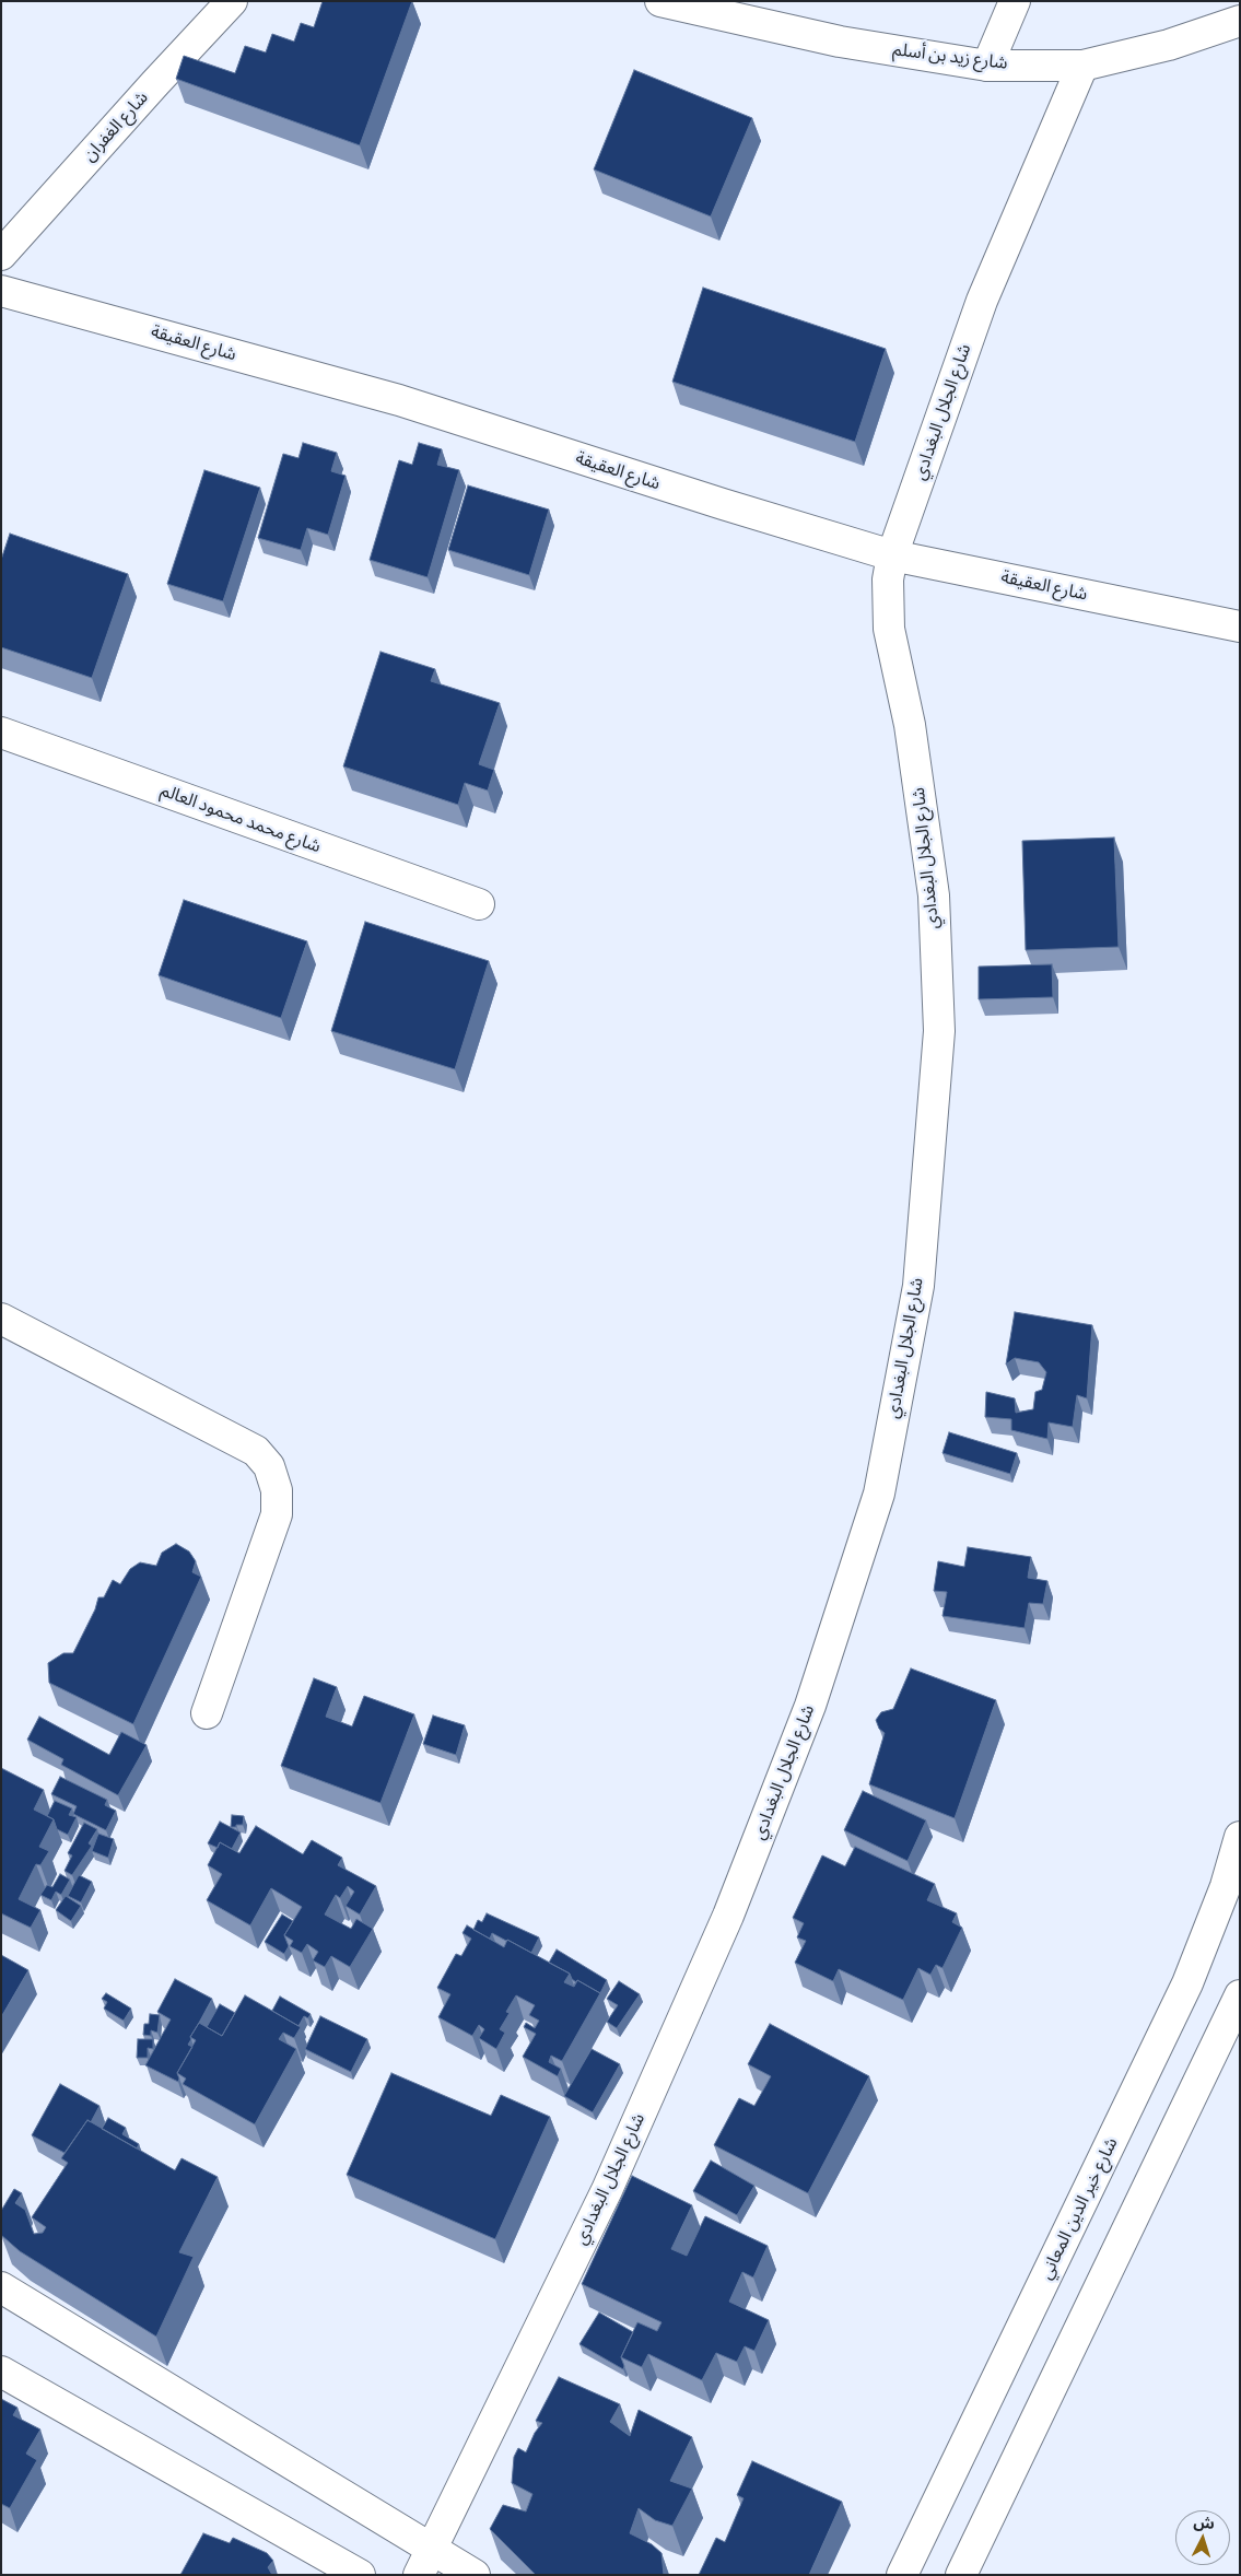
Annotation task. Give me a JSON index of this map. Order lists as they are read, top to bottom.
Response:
{
  "streets": {
    "street": [
      "شارع زيد بن أسلم",
      "شارع الغفران",
      "شارع العقيقة",
      "شارع الجلال البغدادي",
      "شارع محمد محمود العالم",
      "شارع خير الدين المعاني"
    ]
  },
  "crossings": [
    ["شارع زيد بن أسلم", "شارع الجلال البغدادي"],
    ["شارع العقيقة", "شارع الجلال البغدادي"]
  ],
  "north": "top"
}
